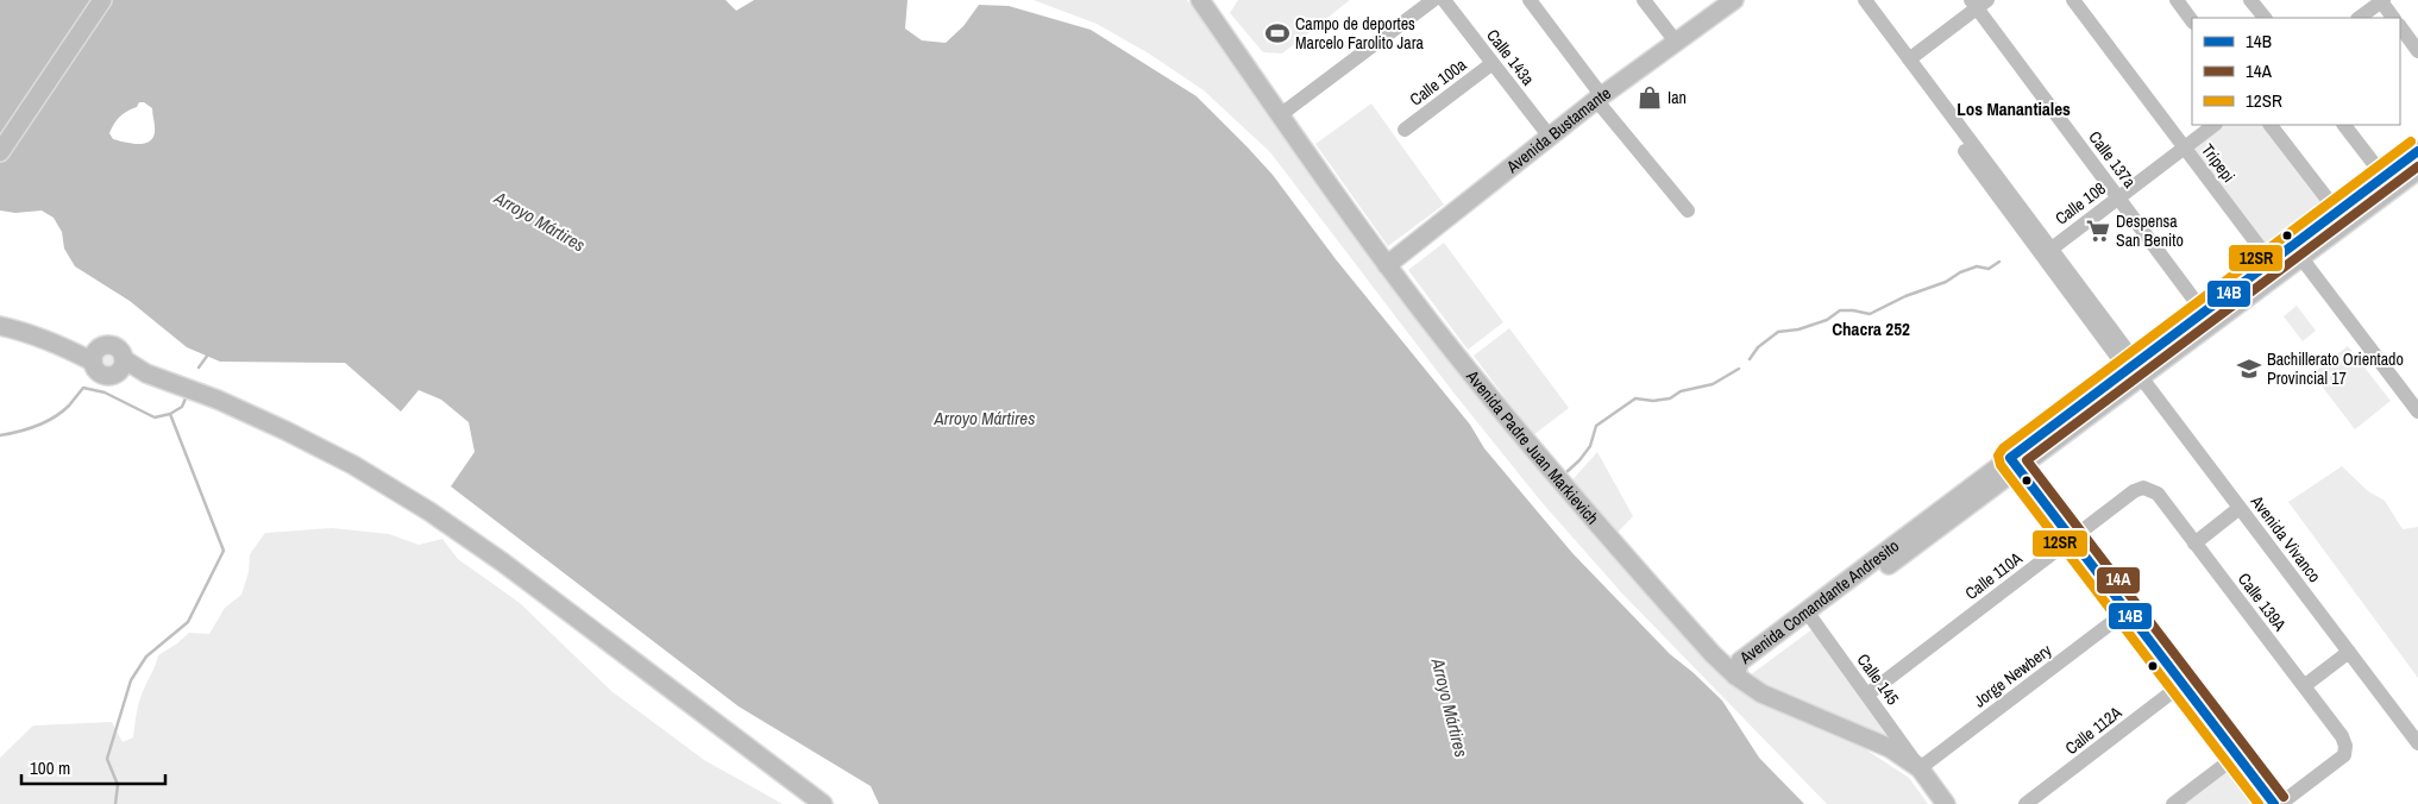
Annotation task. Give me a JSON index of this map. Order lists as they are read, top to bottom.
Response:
{
  "streets": {
    "main road": ["Avenida Bustamante", "Avenida Padre Juan Markievich", "Avenida Comandante Andresito"],
    "street": [
      "Calle 143a",
      "Calle 100a",
      "Calle 137a",
      "Tripepi",
      "Calle 108",
      "Avenida Vivanco",
      "Calle 110A",
      "Calle 139A",
      "Jorge Newbery",
      "Calle 145",
      "Calle 112A"
    ]
  },
  "crossings": [
    ["Calle 143a", "Calle 100a"],
    ["Calle 143a", "Avenida Bustamante"],
    ["Avenida Bustamante", "Avenida Padre Juan Markievich"],
    ["Calle 137a", "Calle 108"],
    ["Calle 137a", "Avenida Comandante Andresito"],
    ["Tripepi", "Calle 108"],
    ["Tripepi", "Avenida Comandante Andresito"],
    ["Calle 108", "Avenida Vivanco"],
    ["Avenida Padre Juan Markievich", "Avenida Comandante Andresito"],
    ["Avenida Padre Juan Markievich", "Jorge Newbery"],
    ["Avenida Padre Juan Markievich", "Calle 145"],
    ["Avenida Vivanco", "Avenida Comandante Andresito"],
    ["Calle 110A", "Calle 139A"],
    ["Calle 110A", "Calle 145"],
    ["Avenida Comandante Andresito", "Calle 145"],
    ["Jorge Newbery", "Calle 145"]
  ],
  "districts": ["Los Manantiales", "Chacra 252"],
  "water": ["Arroyo Mártires"],
  "places": {
    "sports": ["Campo de deportes Marcelo Farolito Jara"],
    "shop": ["Ian"],
    "supermarket": ["Despensa San Benito"],
    "school or university": ["Bachillerato Orientado Provincial 17"]
  },
  "lines": ["transit line 12SR", "transit line 14B", "transit line 14A"],
  "legend": ["14B", "14A", "12SR"],
  "scale_bar": "100 m"
}
